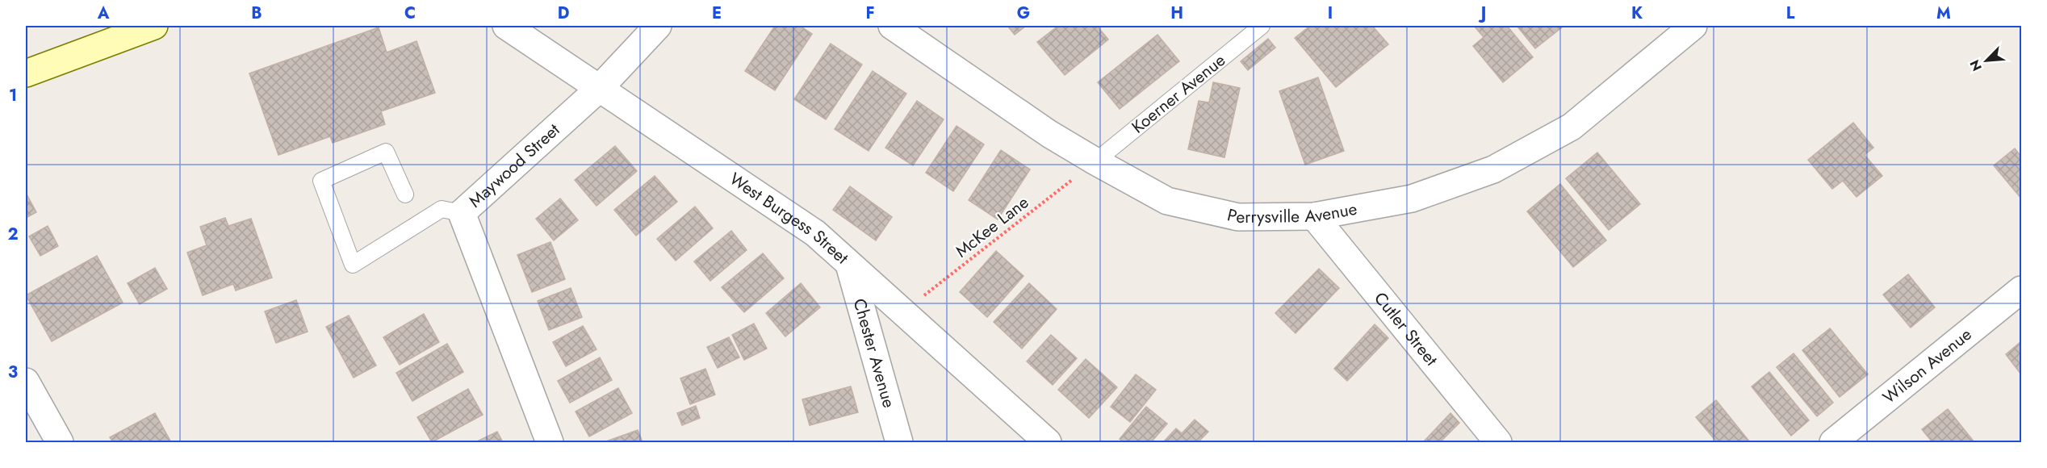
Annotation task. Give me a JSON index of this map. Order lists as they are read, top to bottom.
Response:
{
  "streets": {
    "street": [
      "Maywood Street",
      "Perrysville Avenue",
      "West Burgess Street",
      "Cutler Street",
      "Chester Avenue",
      "Wilson Avenue"
    ],
    "lane": ["Koerner Avenue"],
    "path": ["McKee Lane"]
  },
  "crossings": [
    ["Koerner Avenue", "Perrysville Avenue"],
    ["Koerner Avenue", "McKee Lane"],
    ["Maywood Street", "West Burgess Street"],
    ["Perrysville Avenue", "McKee Lane"],
    ["Perrysville Avenue", "Cutler Street"],
    ["West Burgess Street", "McKee Lane"],
    ["West Burgess Street", "Chester Avenue"]
  ],
  "north": "bottom left",
  "grid": {
    "columns": [
      "A",
      "B",
      "C",
      "D",
      "E",
      "F",
      "G",
      "H",
      "I",
      "J",
      "K",
      "L",
      "M"
    ],
    "rows": ["1", "2", "3"]
  }
}
